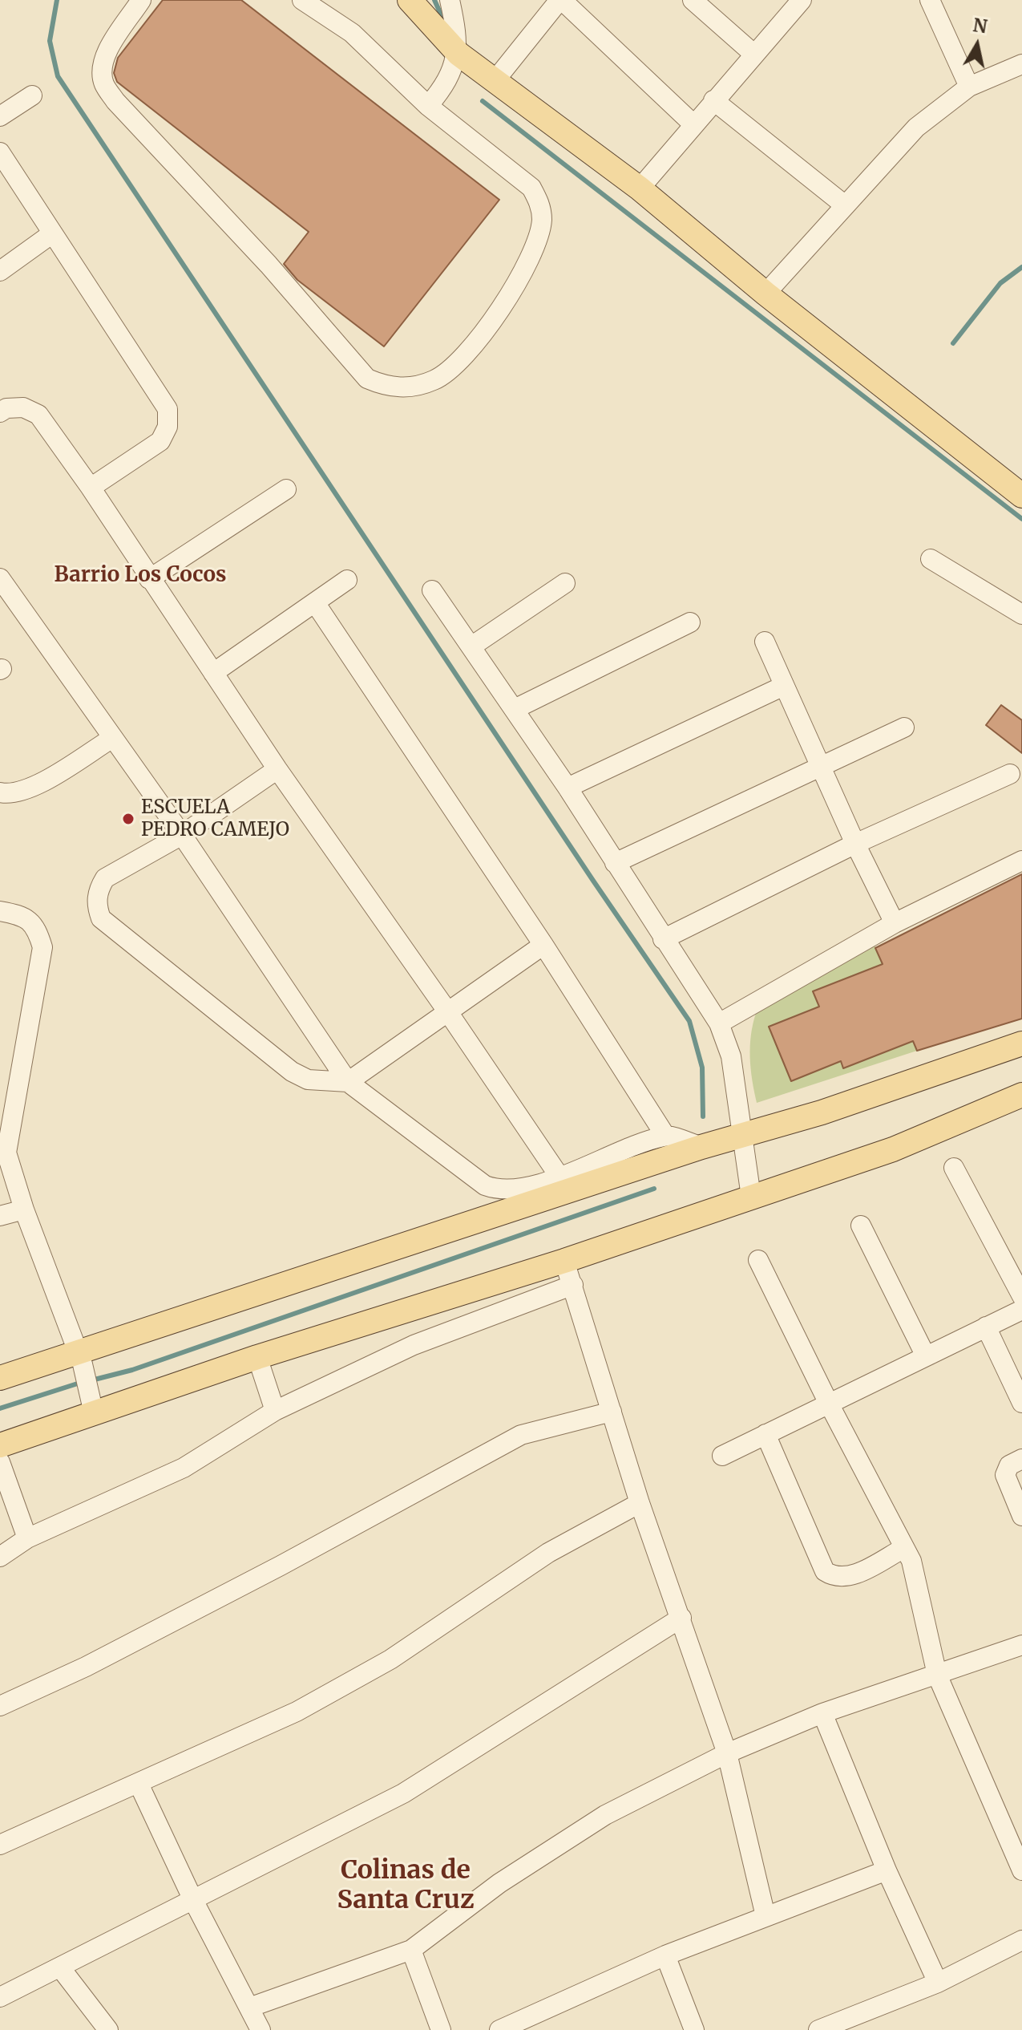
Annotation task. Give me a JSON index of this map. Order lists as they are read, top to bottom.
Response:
{
  "districts": ["Barrio Los Cocos", "Colinas de Santa Cruz"],
  "places": ["ESCUELA PEDRO CAMEJO"],
  "north": "top"
}
